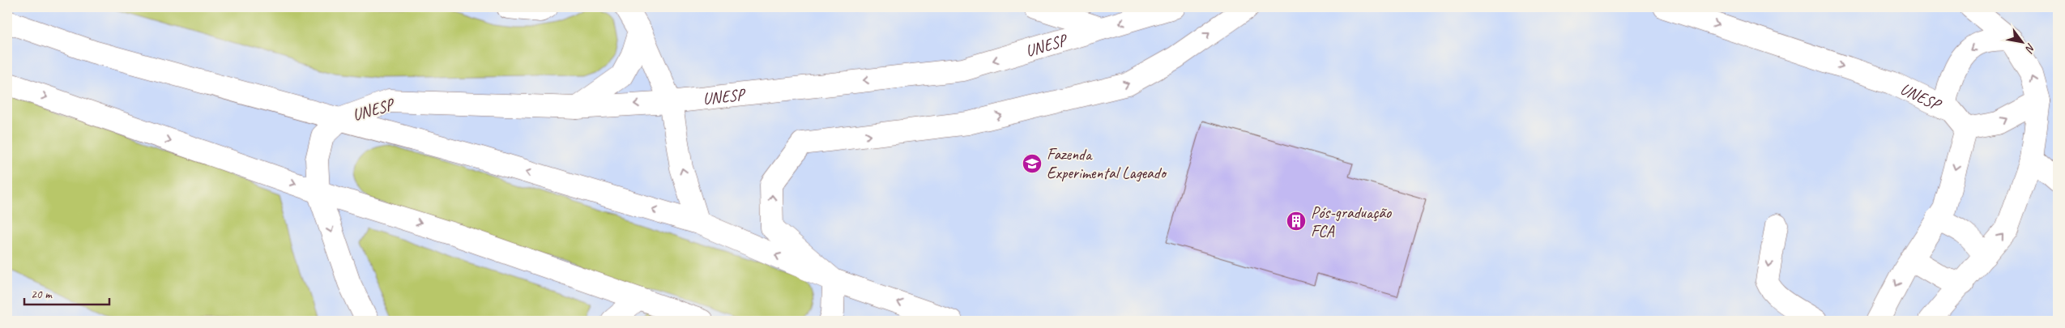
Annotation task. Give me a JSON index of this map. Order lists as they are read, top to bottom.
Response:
{
  "streets": {
    "lane": ["UNESP"]
  },
  "places": {
    "school or university": ["Fazenda Experimental Lageado"],
    "building": ["Pós-graduação FCA"]
  },
  "scale_bar": "20 m",
  "north": "bottom right"
}
